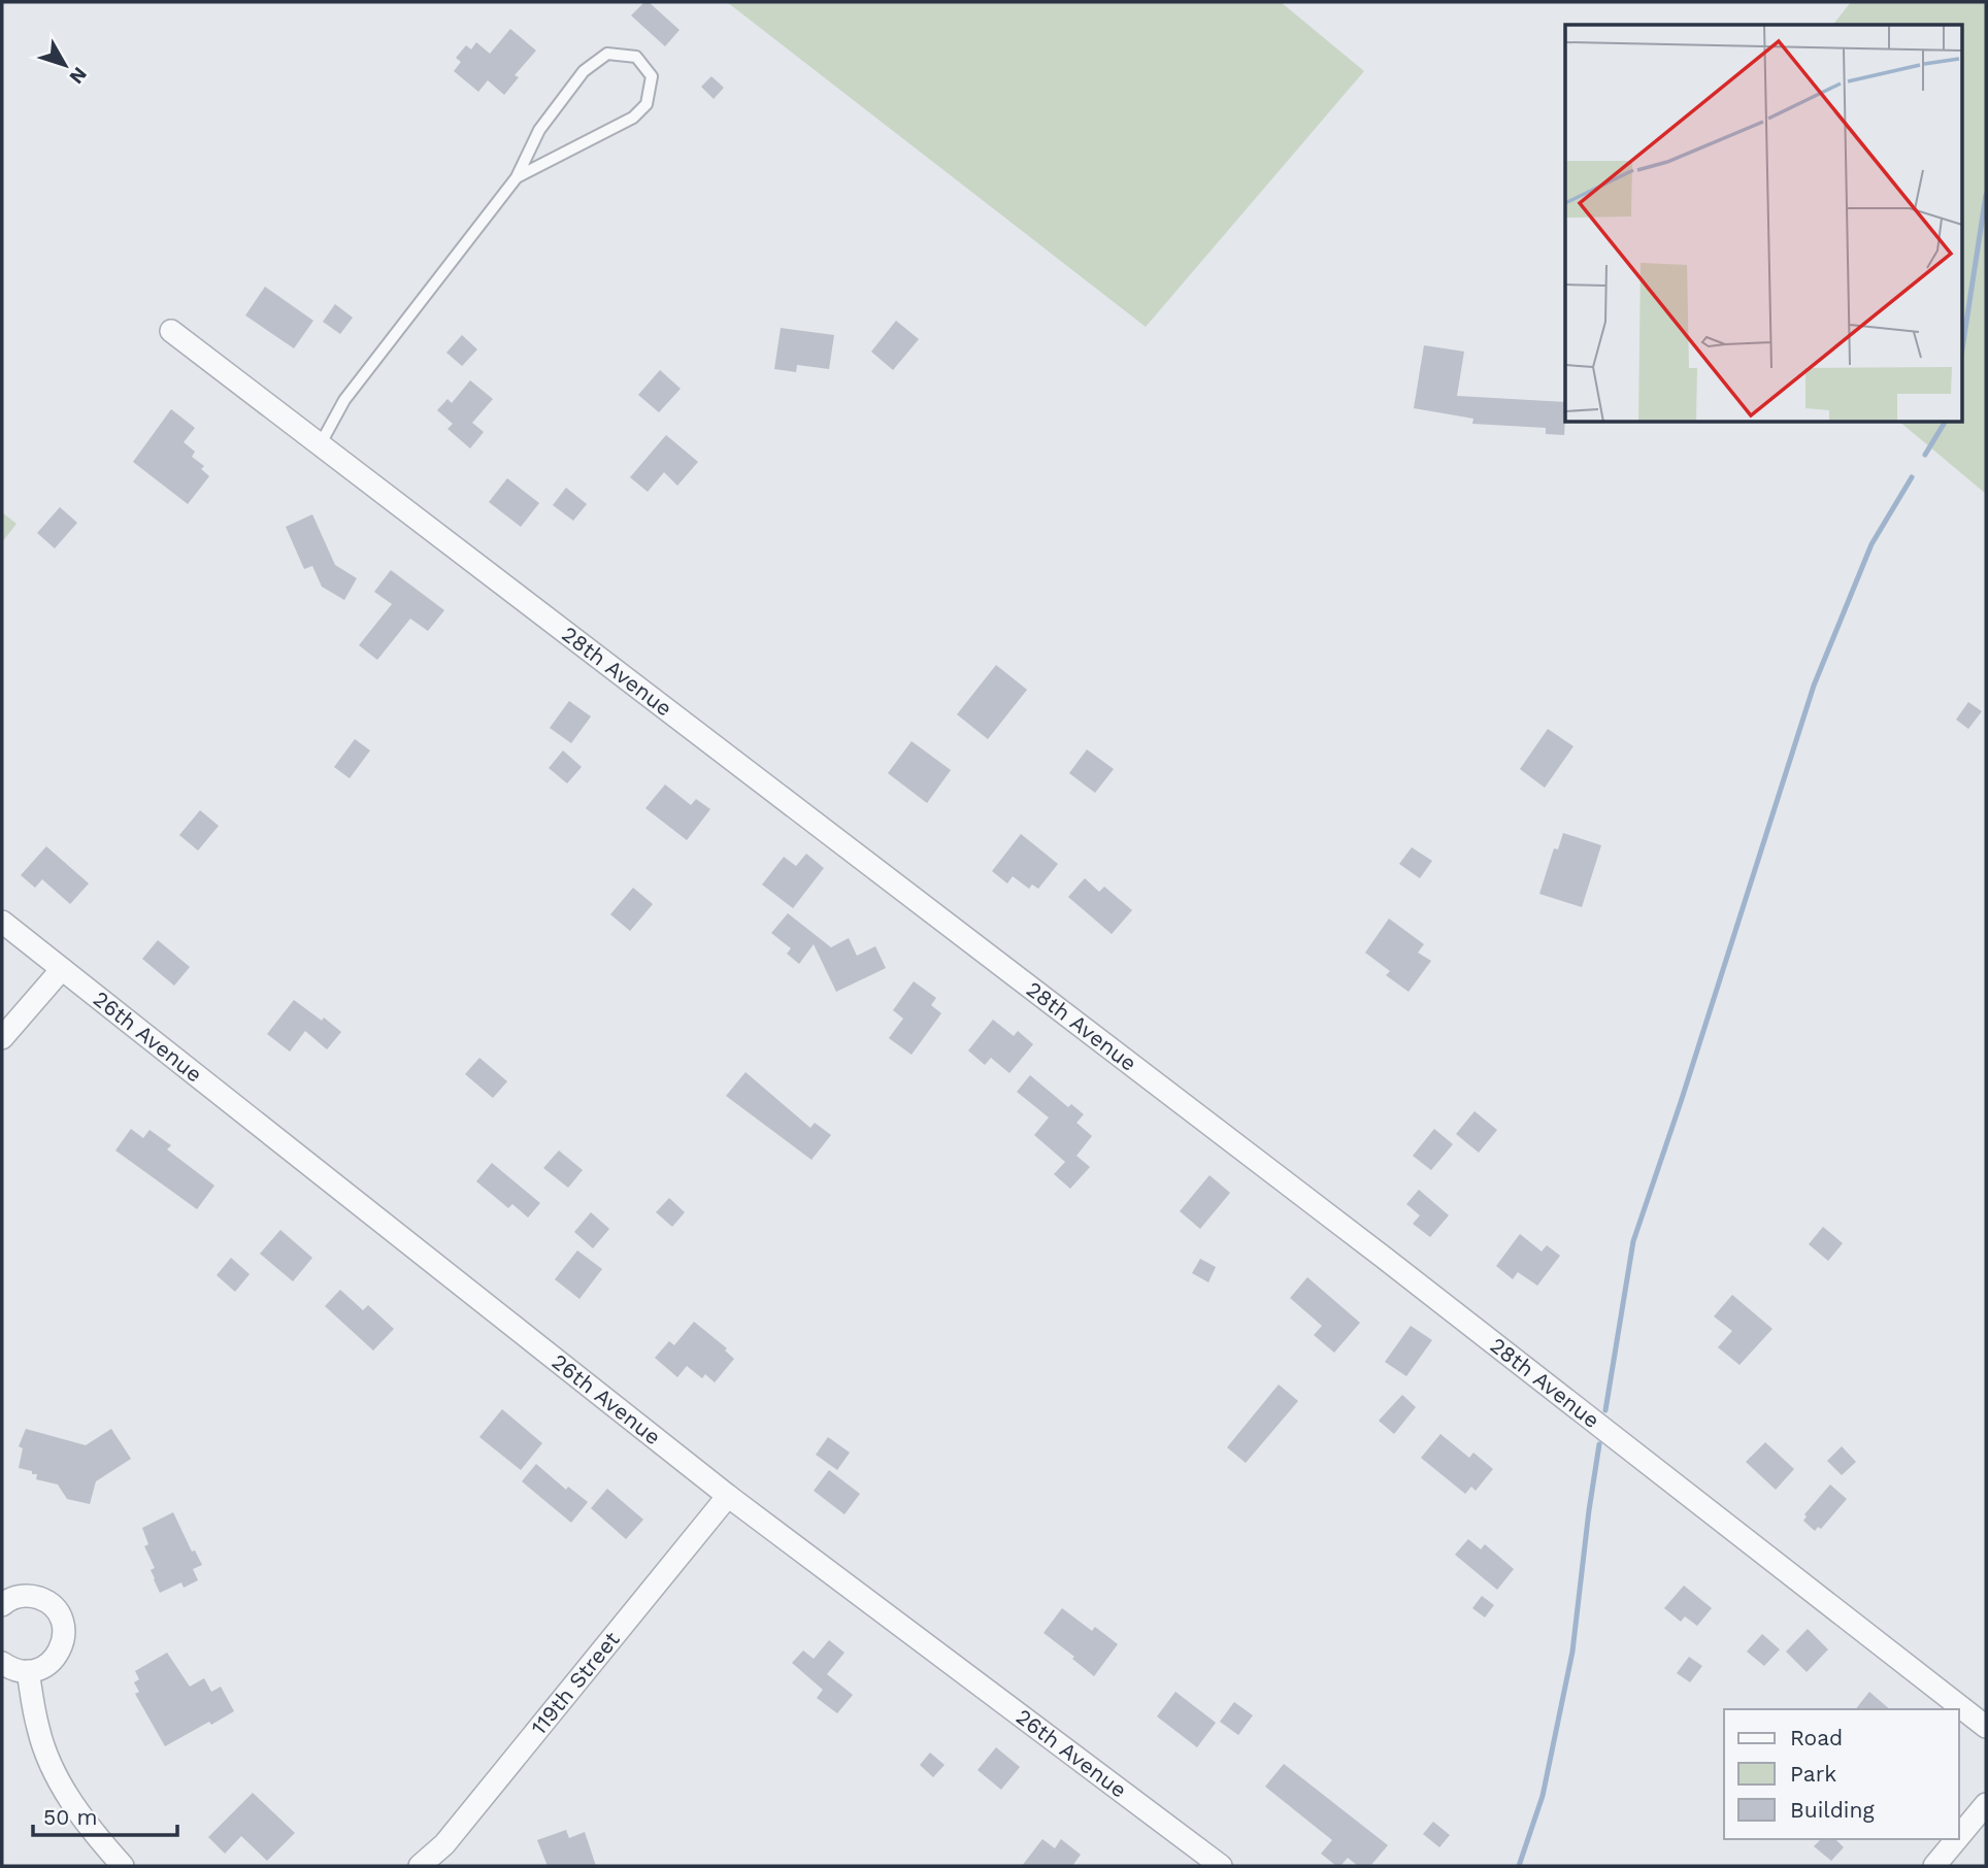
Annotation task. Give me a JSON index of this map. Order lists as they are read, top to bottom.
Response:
{
  "streets": {
    "street": ["28th Avenue", "26th Avenue", "119th Street"]
  },
  "crossings": [
    ["26th Avenue", "119th Street"]
  ],
  "legend": ["Road", "Park", "Building"],
  "scale_bar": "50 m",
  "north": "bottom right"
}
